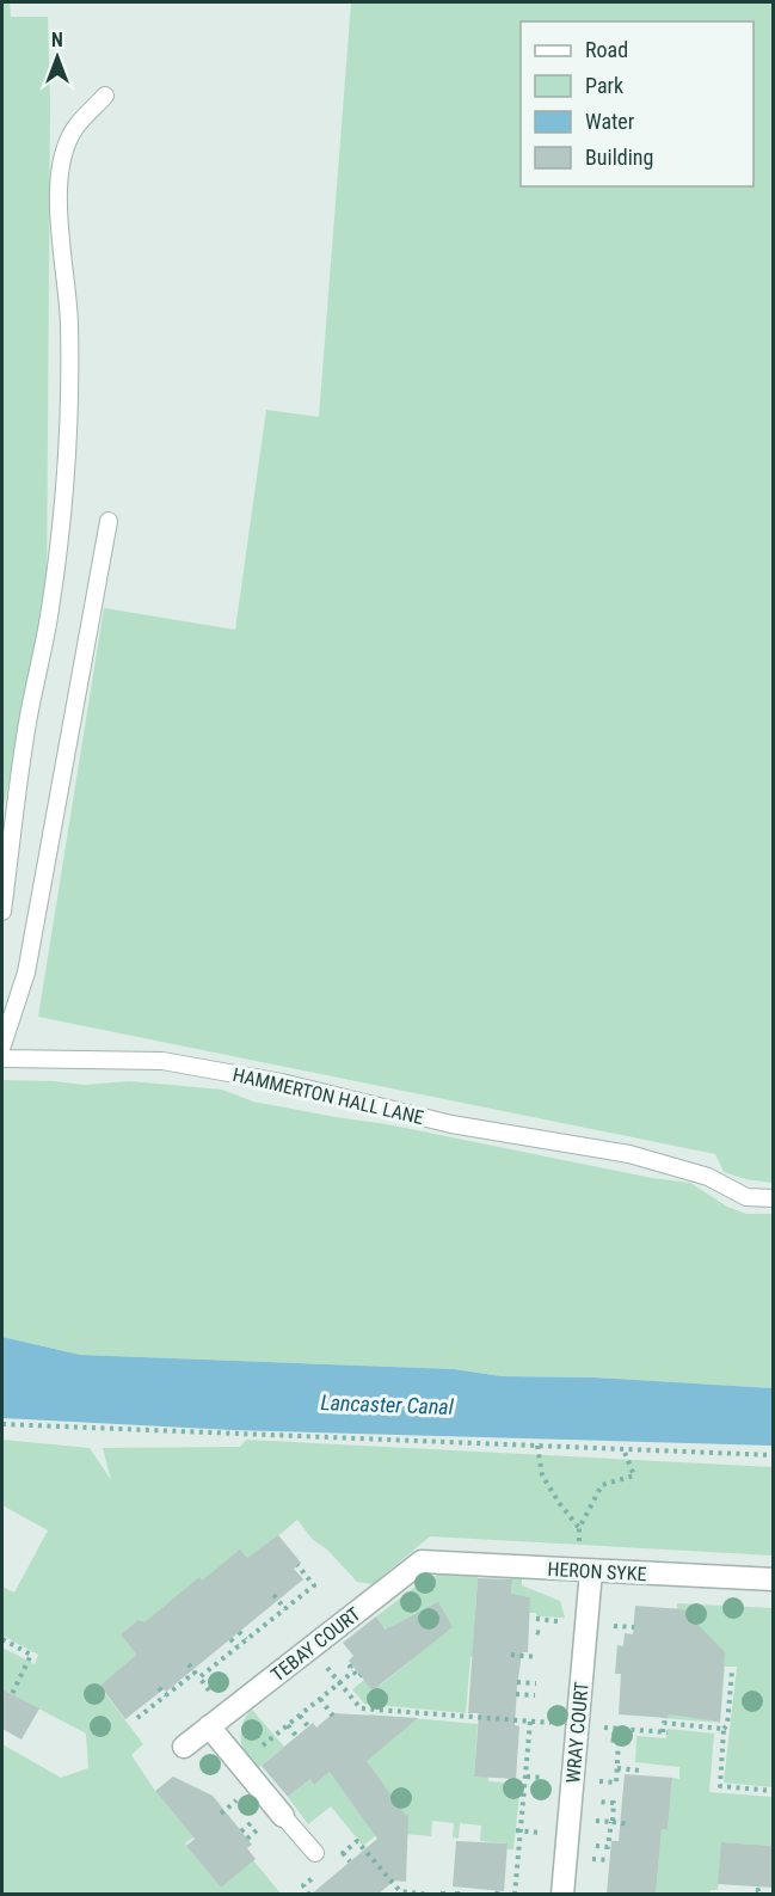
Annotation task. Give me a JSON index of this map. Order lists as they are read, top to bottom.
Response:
{
  "streets": {
    "street": ["HERON SYKE", "TEBAY COURT", "WRAY COURT"],
    "lane": ["HAMMERTON HALL LANE"]
  },
  "crossings": [
    ["HERON SYKE", "TEBAY COURT"],
    ["HERON SYKE", "WRAY COURT"]
  ],
  "water": ["Lancaster Canal"],
  "legend": [
    "Road",
    "Park",
    "Water",
    "Building"
  ],
  "north": "top"
}
